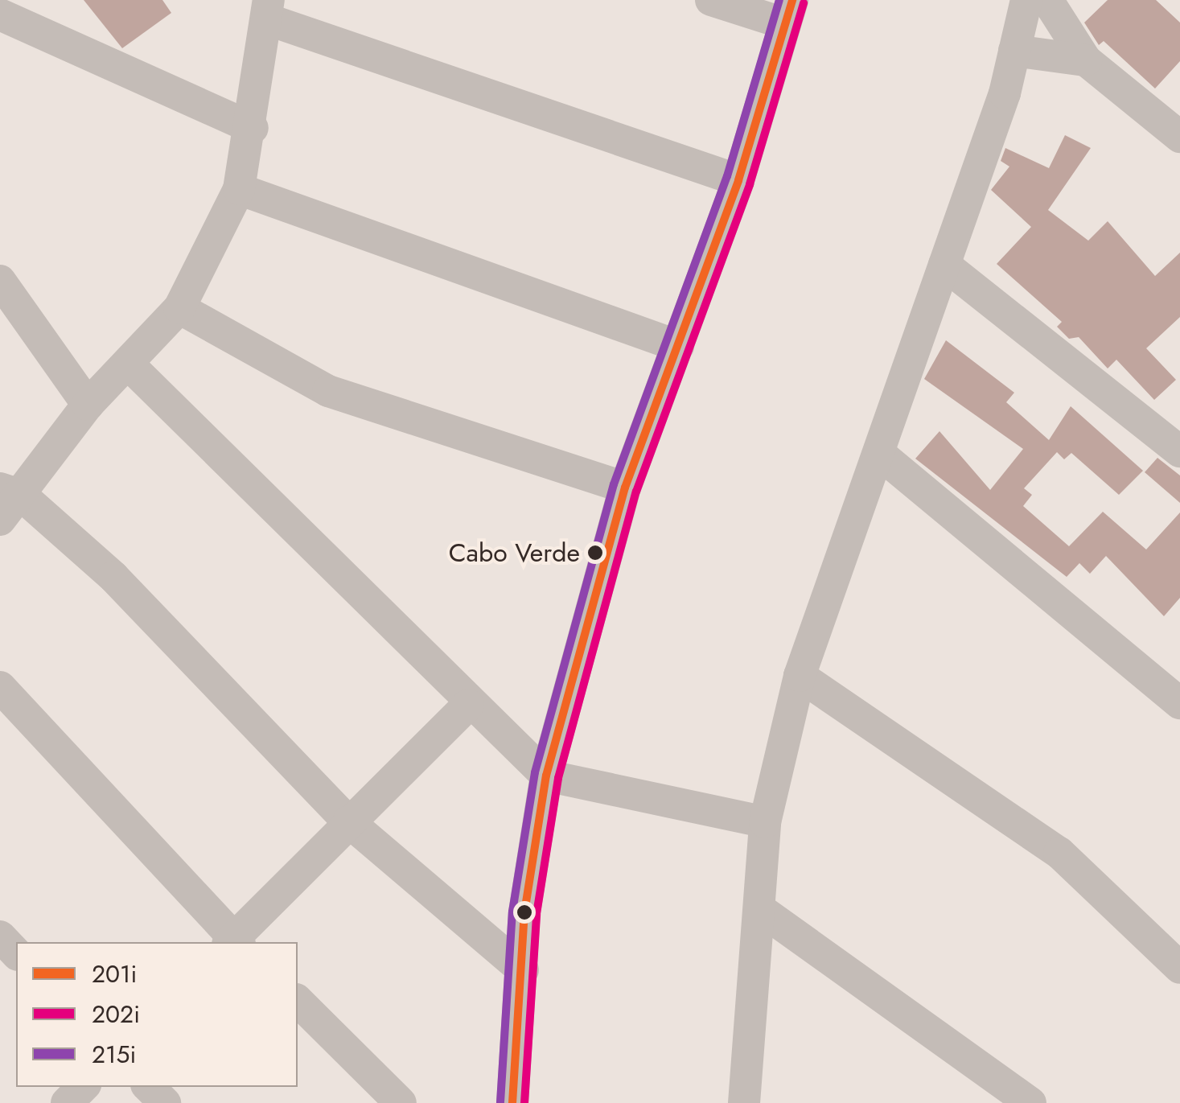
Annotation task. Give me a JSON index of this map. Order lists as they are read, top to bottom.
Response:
{
  "places": ["Cabo Verde"],
  "lines": ["transit line 201i", "transit line 215i", "transit line 202i"],
  "legend": ["201i", "202i", "215i"]
}
